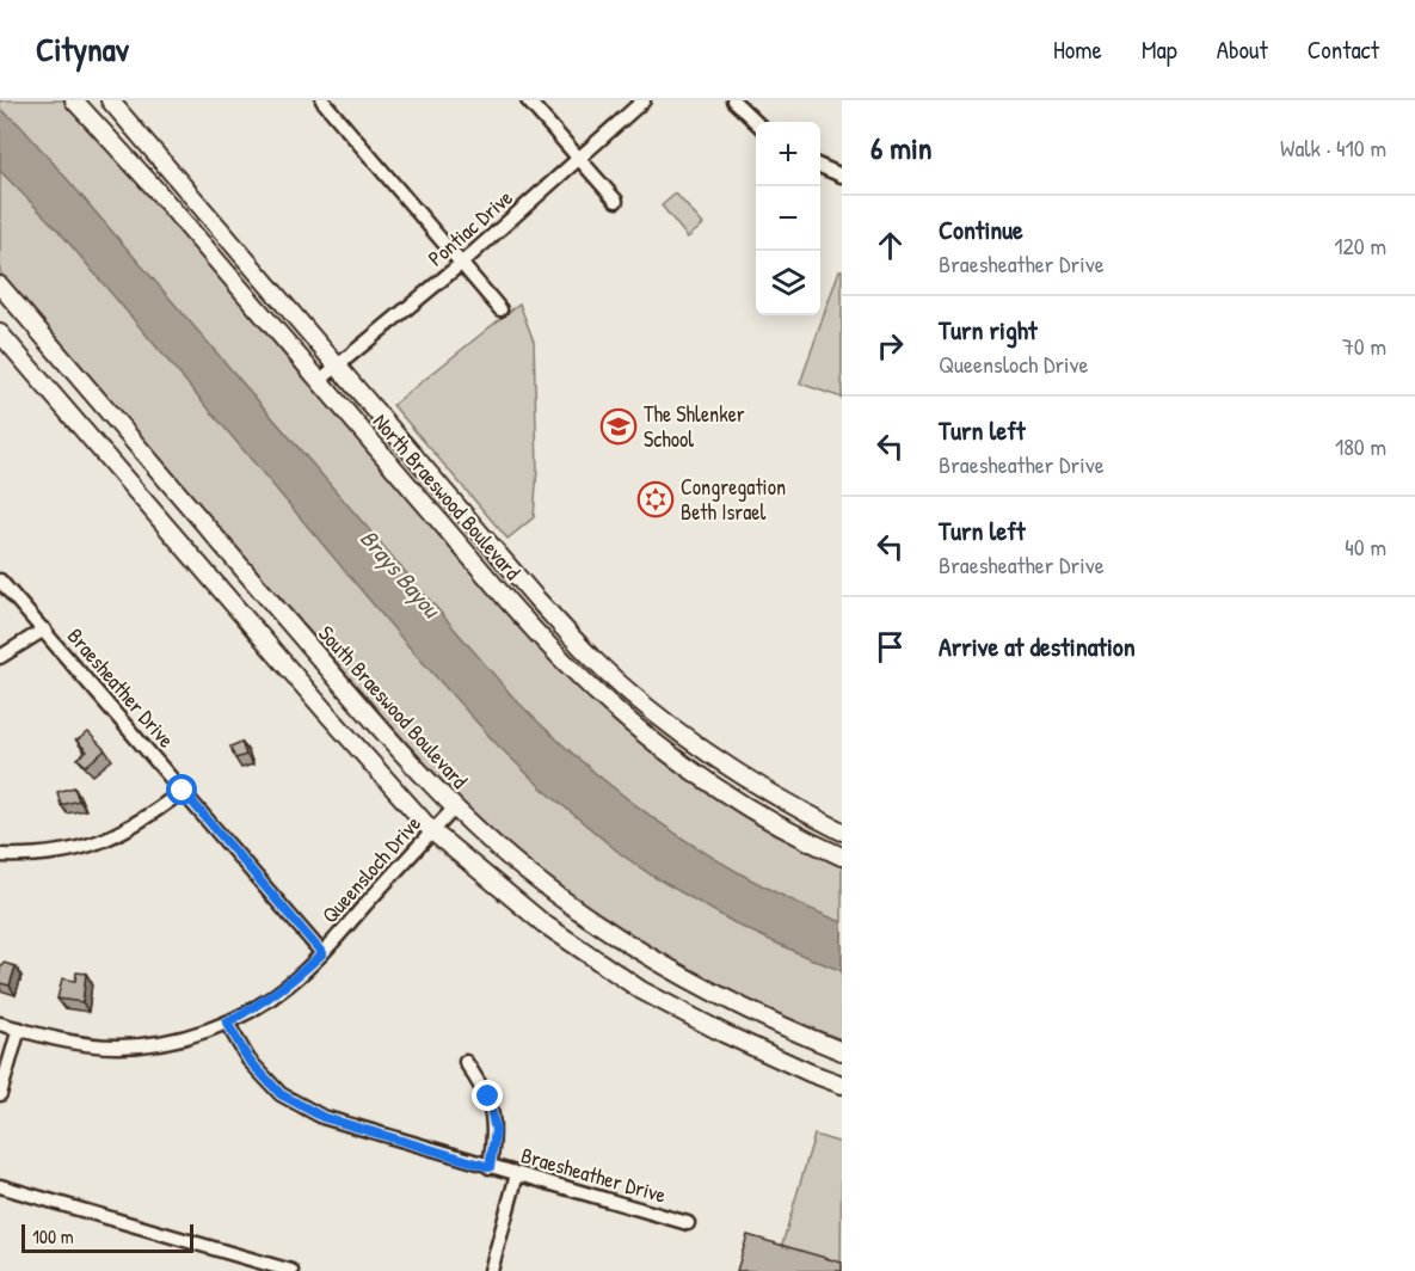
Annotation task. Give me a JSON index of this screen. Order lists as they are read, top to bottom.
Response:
{
  "streets": {
    "main road": ["North Braeswood Boulevard", "South Braeswood Boulevard"],
    "street": ["Pontiac Drive", "Braesheather Drive", "Queensloch Drive"]
  },
  "crossings": [
    ["Pontiac Drive", "North Braeswood Boulevard"],
    ["Braesheather Drive", "Queensloch Drive"],
    ["South Braeswood Boulevard", "Queensloch Drive"]
  ],
  "water": ["Brays Bayou"],
  "places": {
    "school or university": ["The Shlenker School"],
    "synagogue": ["Congregation Beth Israel"]
  },
  "scale_bar": "100 m",
  "page": {
    "header": "Citynav",
    "nav": [
      "Home",
      "Map",
      "About",
      "Contact"
    ],
    "heading": ["6 min", "Walk · 410 m"],
    "map_buttons": ["+", "−"],
    "list": [
      ["Continue", "Braesheather Drive", "120 m"],
      ["Turn right", "Queensloch Drive", "70 m"],
      ["Turn left", "Braesheather Drive", "180 m"],
      ["Turn left", "Braesheather Drive", "40 m"],
      "Arrive at destination"
    ],
    "scale": "100 m"
  }
}
